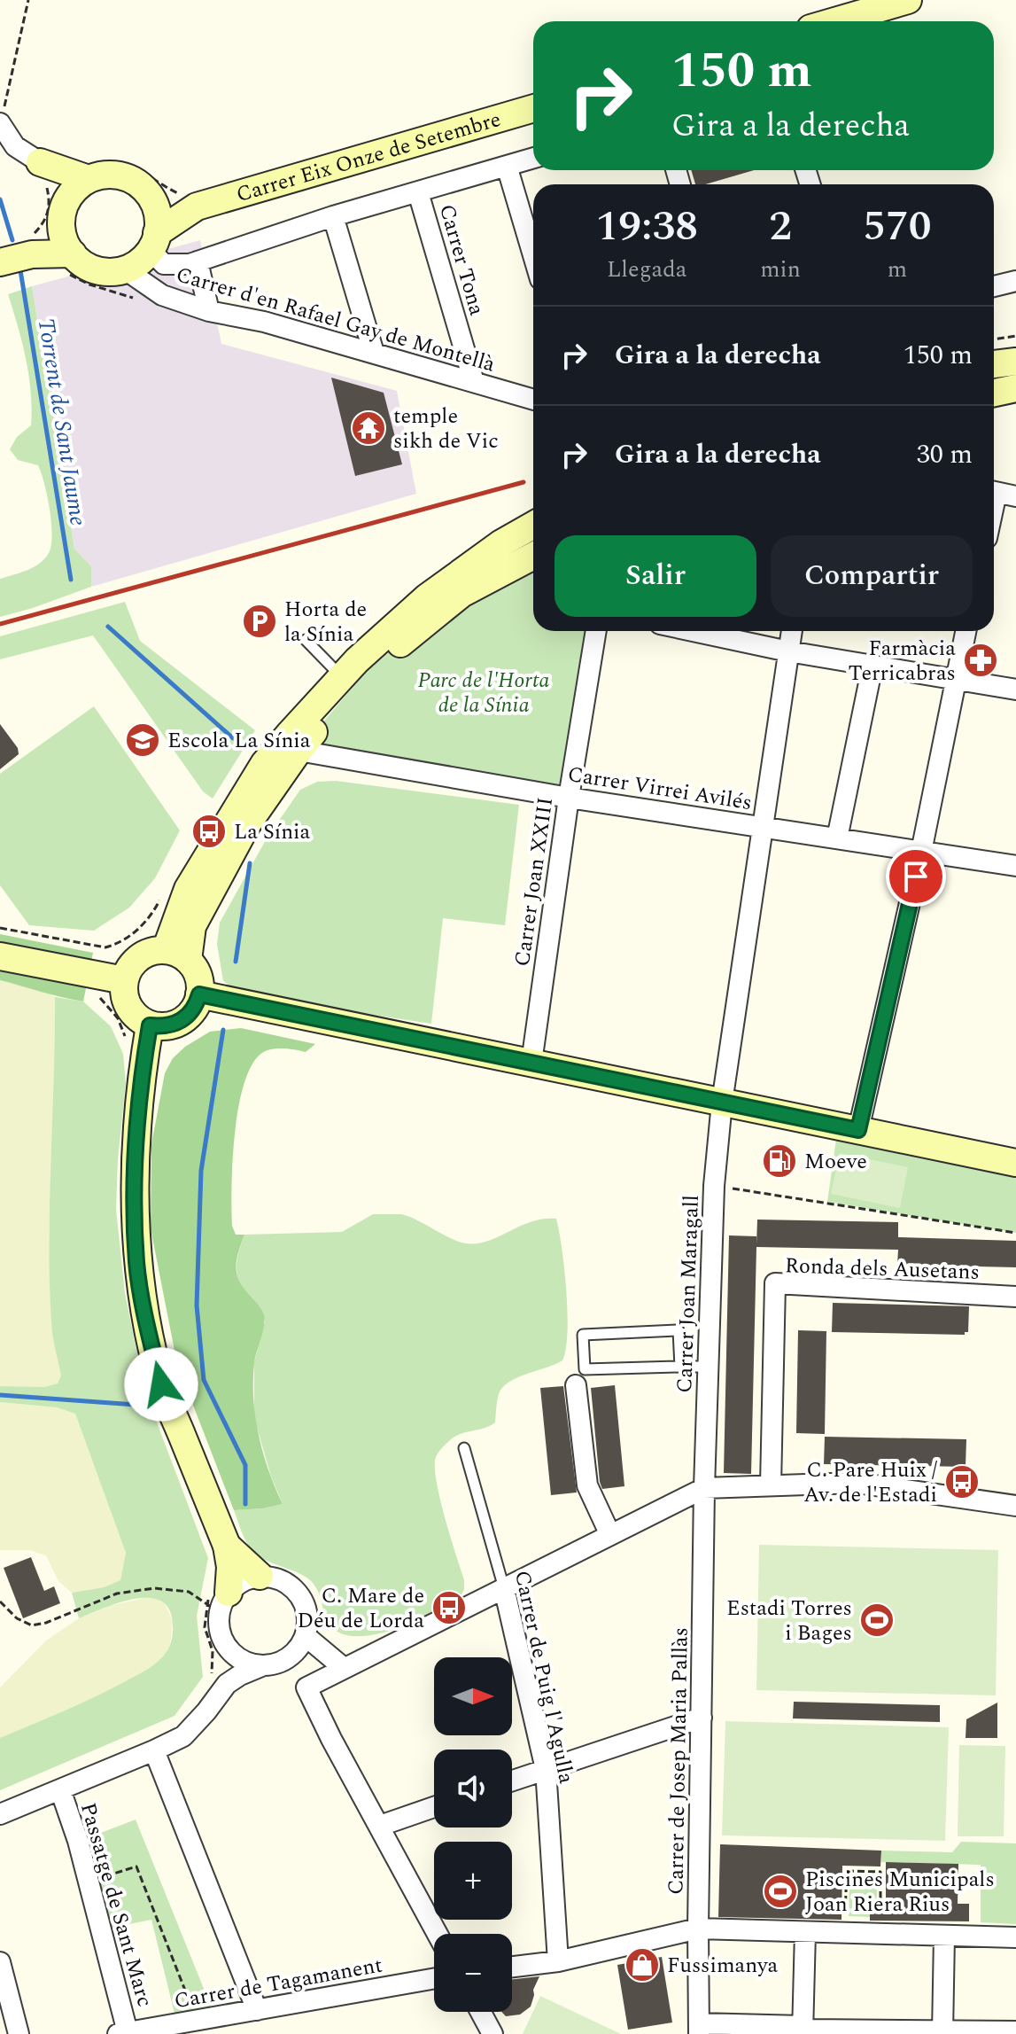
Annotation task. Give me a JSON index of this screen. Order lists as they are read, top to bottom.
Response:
{
  "streets": {
    "street": [
      "Carrer Eix Onze de Setembre",
      "Carrer Tona",
      "Carrer d'en Rafael Gay de Montellà",
      "Carrer Virrei Avilés",
      "Carrer Joan XXIII",
      "Ronda dels Ausetans",
      "Carrer Joan Maragall",
      "Carrer de Puig l'Agulla",
      "Carrer de Josep Maria Pallàs",
      "Passatge de Sant Marc",
      "Carrer de Tagamanent"
    ]
  },
  "crossings": [
    ["Carrer Eix Onze de Setembre", "Carrer d'en Rafael Gay de Montellà"],
    ["Carrer Tona", "Carrer d'en Rafael Gay de Montellà"],
    ["Carrer Virrei Avilés", "Carrer Joan XXIII"],
    ["Carrer Virrei Avilés", "Carrer Joan Maragall"],
    ["Carrer Joan Maragall", "Carrer de Josep Maria Pallàs"],
    ["Passatge de Sant Marc", "Carrer de Tagamanent"]
  ],
  "water": ["Torrent de Sant Jaume"],
  "parks": ["Parc de l'Horta de la Sínia"],
  "places": {
    "temple": ["temple sikh de Vic"],
    "parking": ["Horta de la Sínia"],
    "pharmacy": ["Farmàcia Terricabras"],
    "school or university": ["Escola La Sínia"],
    "bus stop": ["La Sínia", "C. Pare Huix / Av. de l'Estadi", "C. Mare de Déu de Lorda"],
    "fuel station": ["Moeve"],
    "sports": ["Estadi Torres i Bages", "Piscines Municipals Joan Riera Rius"],
    "shop": ["Fussimanya"]
  },
  "north": "right",
  "page": {
    "turn": ["150 m", "Gira a la derecha"],
    "eta": [
      "19:38",
      "Llegada",
      "2",
      "min",
      "570",
      "m"
    ],
    "list": [
      {
        "name": "Gira a la derecha",
        "value": "150 m"
      },
      {
        "name": "Gira a la derecha",
        "value": "30 m"
      }
    ],
    "buttons": ["Salir", "Compartir"],
    "map_buttons": ["+", "−"]
  }
}
